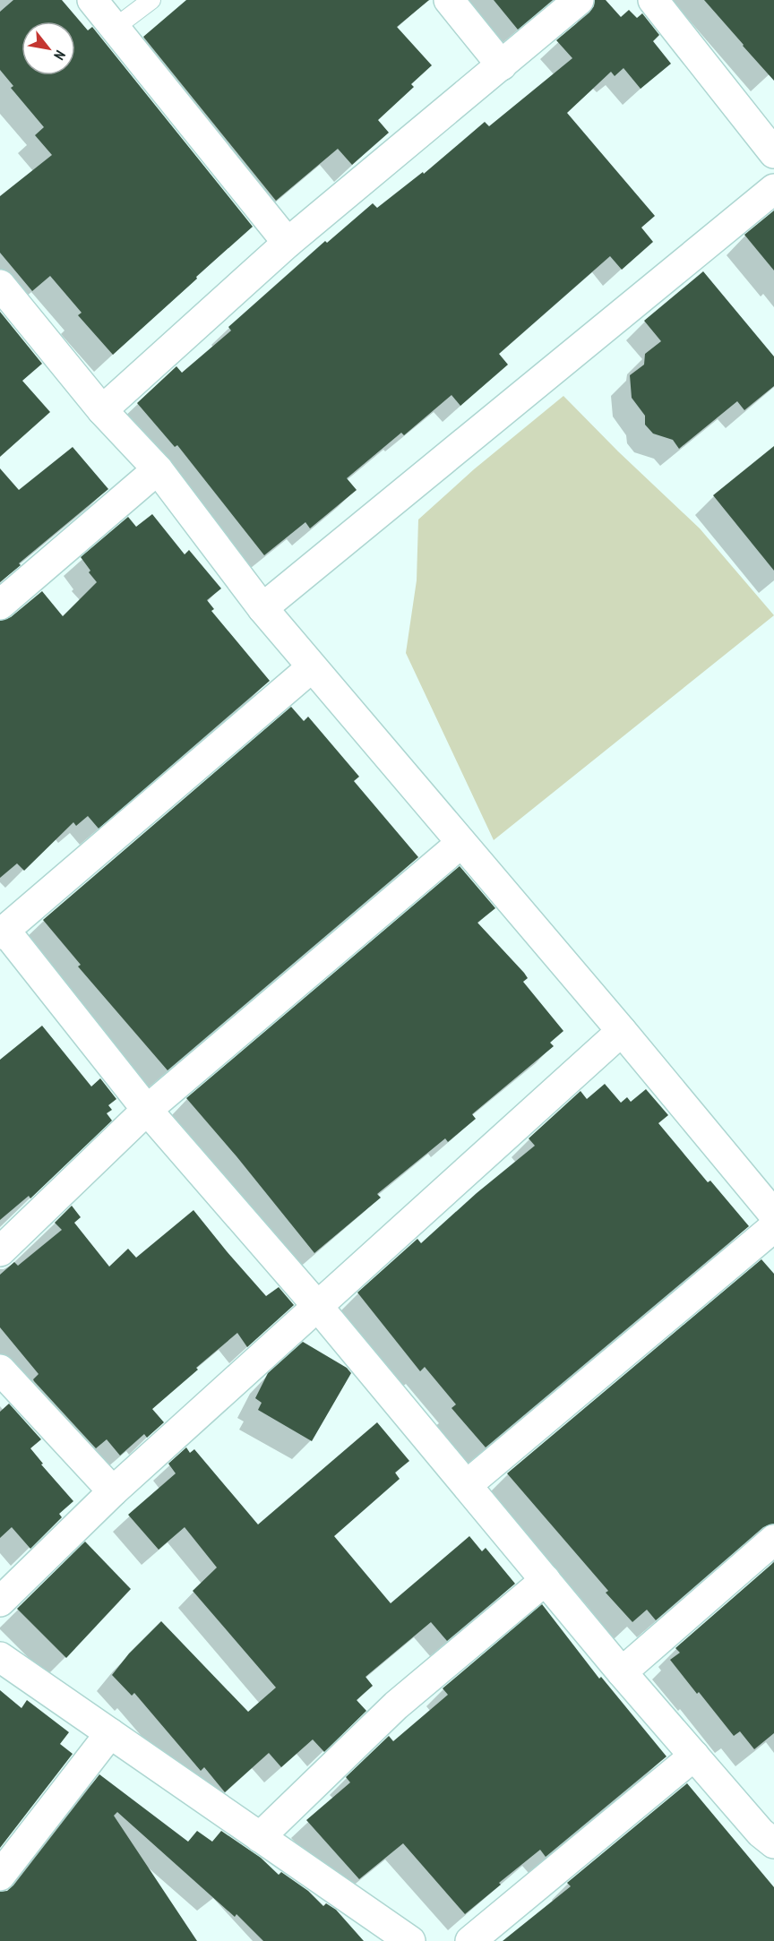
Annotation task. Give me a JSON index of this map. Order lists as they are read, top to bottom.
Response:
{
  "north": "bottom right"
}
